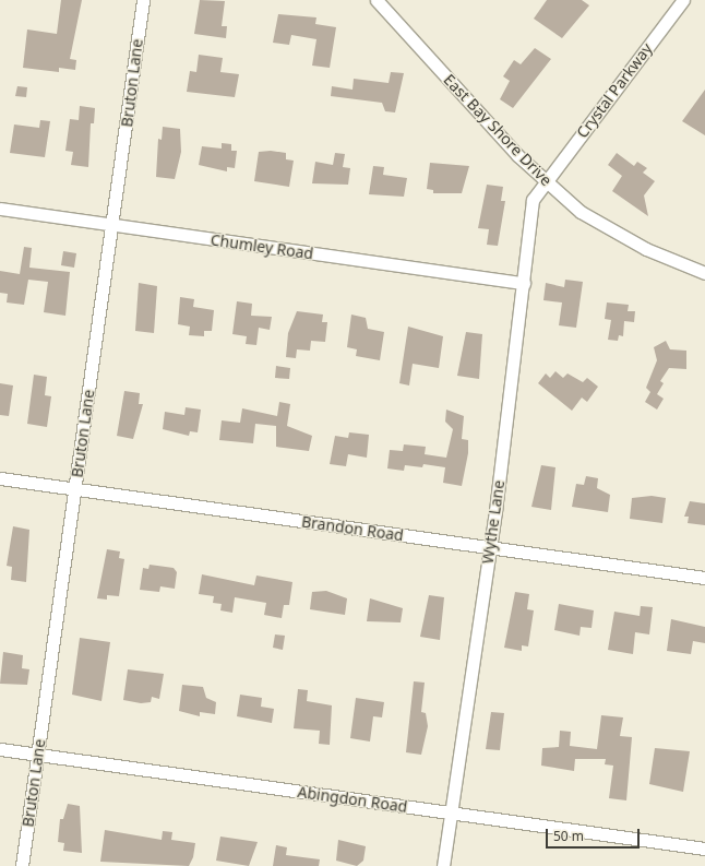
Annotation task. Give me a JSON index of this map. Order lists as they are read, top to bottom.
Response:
{
  "streets": {
    "street": [
      "Bruton Lane",
      "Crystal Parkway",
      "East Bay Shore Drive",
      "Chumley Road",
      "Wythe Lane",
      "Brandon Road",
      "Abingdon Road"
    ]
  },
  "crossings": [
    ["Bruton Lane", "Chumley Road"],
    ["Bruton Lane", "Brandon Road"],
    ["Bruton Lane", "Abingdon Road"],
    ["Crystal Parkway", "East Bay Shore Drive"],
    ["Crystal Parkway", "Wythe Lane"],
    ["East Bay Shore Drive", "Wythe Lane"],
    ["Chumley Road", "Wythe Lane"],
    ["Wythe Lane", "Brandon Road"],
    ["Wythe Lane", "Abingdon Road"]
  ],
  "scale_bar": "50 m"
}
